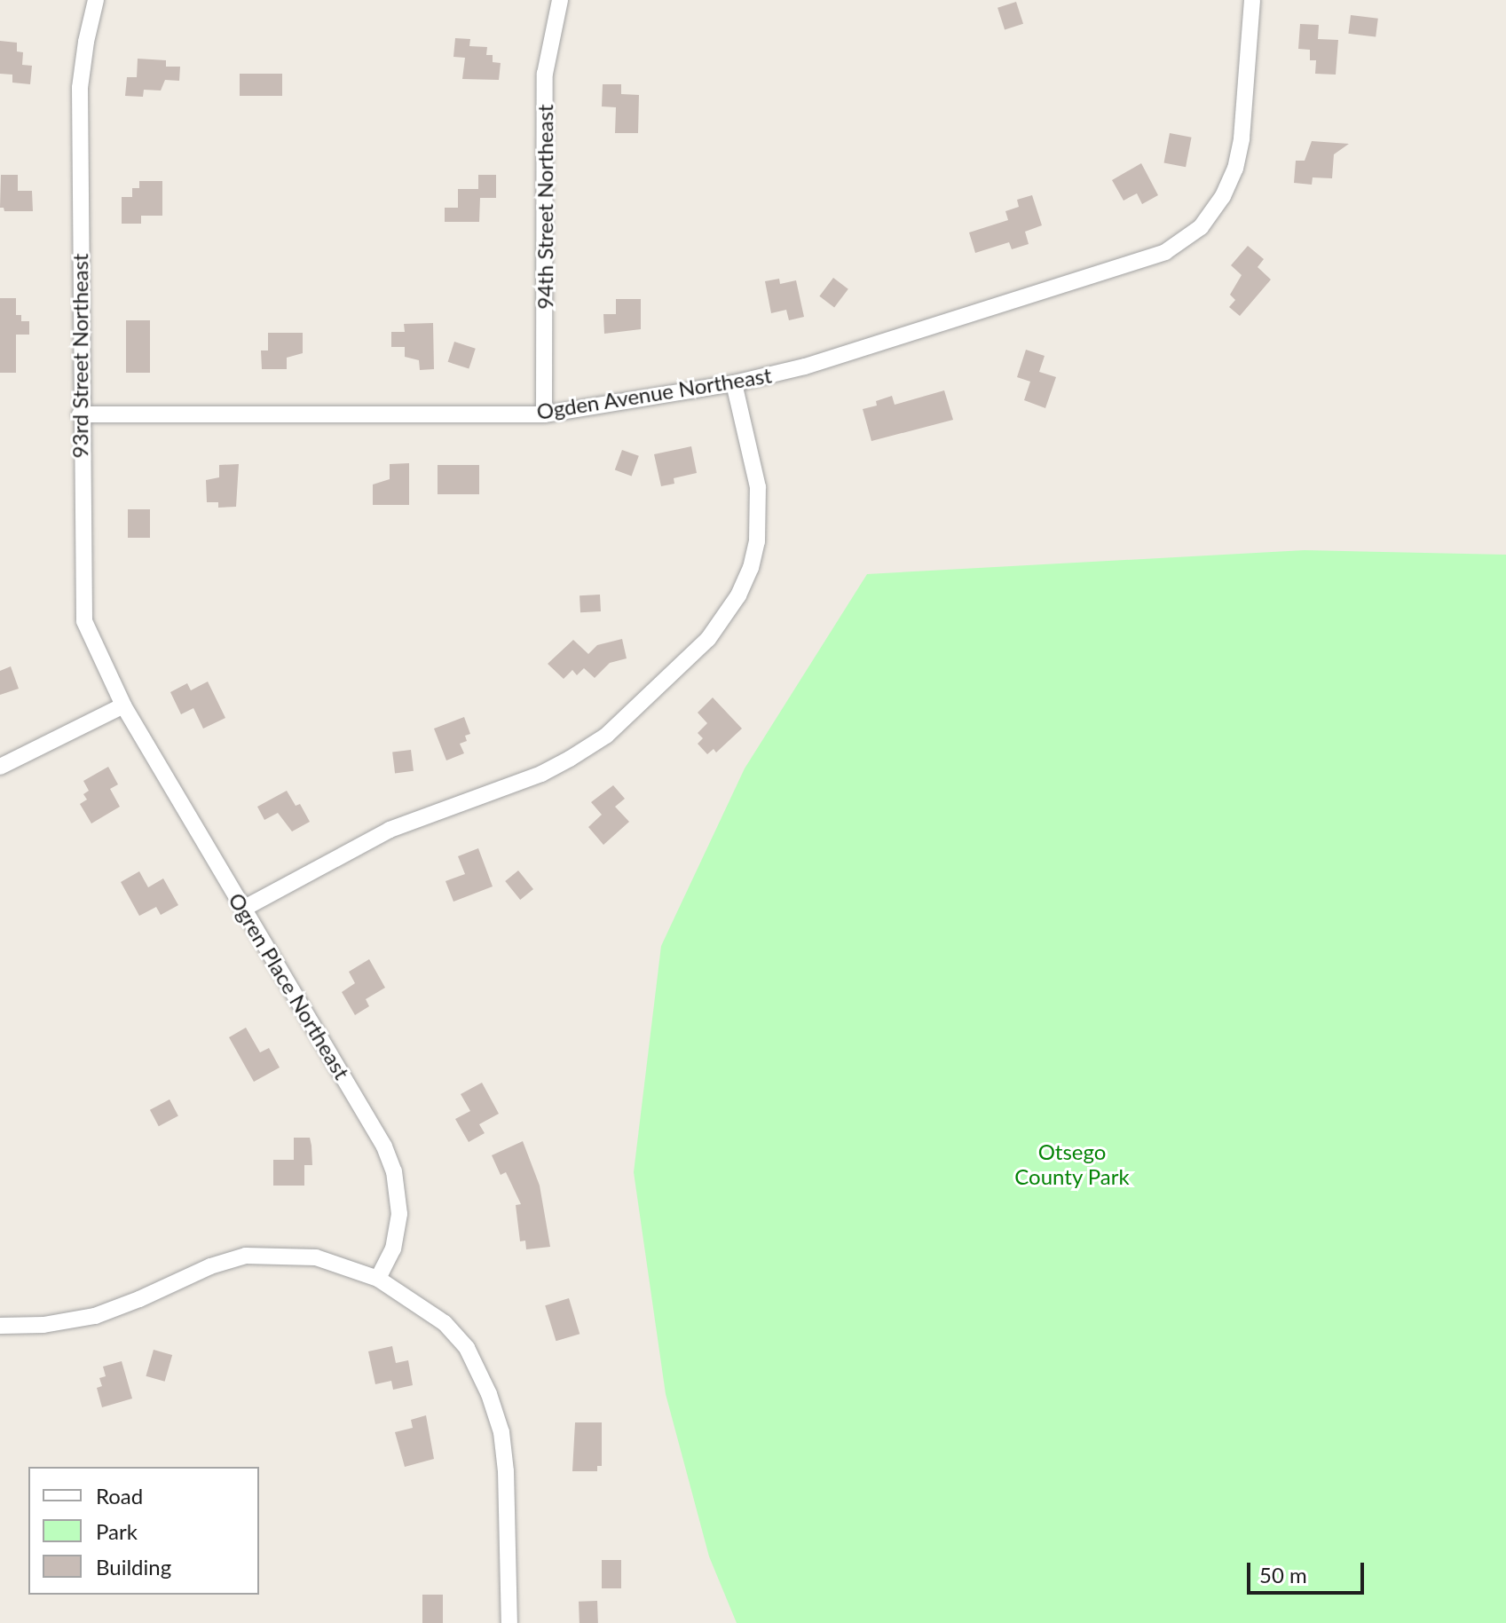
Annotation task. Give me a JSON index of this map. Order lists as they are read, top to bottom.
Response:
{
  "streets": {
    "street": [
      "94th Street Northeast",
      "93rd Street Northeast",
      "Ogden Avenue Northeast",
      "Ogren Place Northeast"
    ]
  },
  "crossings": [
    ["94th Street Northeast", "Ogden Avenue Northeast"],
    ["93rd Street Northeast", "Ogden Avenue Northeast"],
    ["93rd Street Northeast", "Ogren Place Northeast"]
  ],
  "parks": ["Otsego County Park"],
  "legend": ["Road", "Park", "Building"],
  "scale_bar": "50 m"
}
